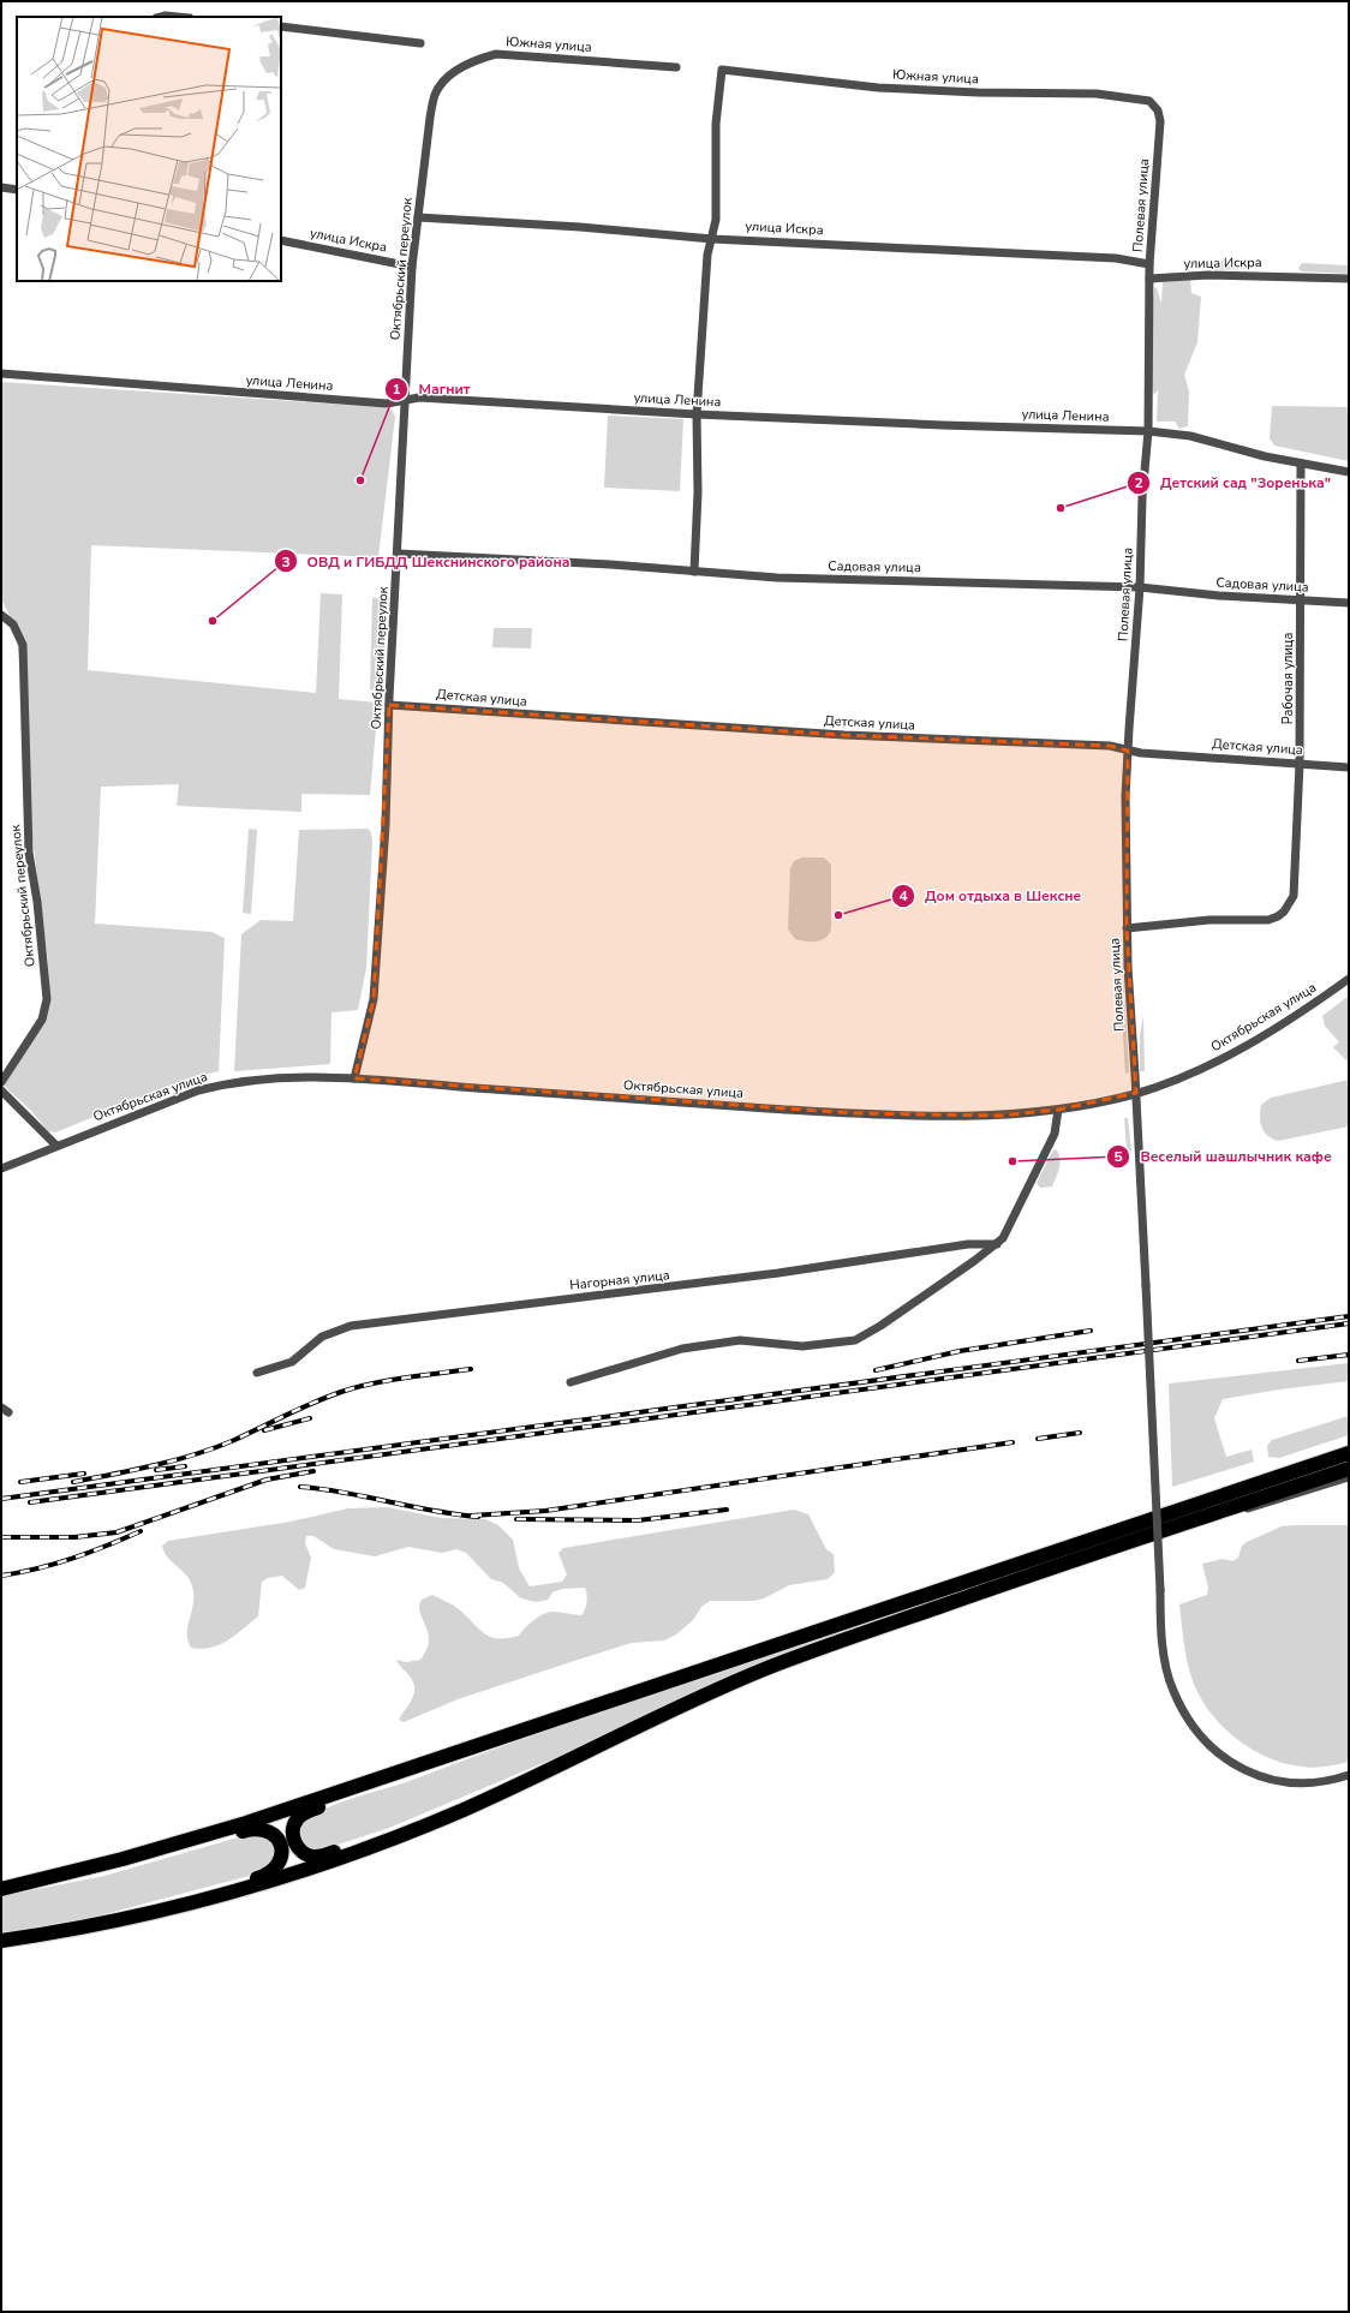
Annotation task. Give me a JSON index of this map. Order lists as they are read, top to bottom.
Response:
{
  "streets": {
    "street": [
      "Южная улица",
      "Полевая улица",
      "улица Искра",
      "Октябрьский переулок",
      "улица Ленина",
      "Садовая улица",
      "Рабочая улица",
      "Детская улица",
      "Октябрьская улица",
      "Нагорная улица"
    ]
  },
  "crossings": [
    ["Южная улица", "Полевая улица"],
    ["Южная улица", "улица Искра"],
    ["Южная улица", "Октябрьский переулок"],
    ["Полевая улица", "улица Искра"],
    ["Полевая улица", "улица Ленина"],
    ["Полевая улица", "Садовая улица"],
    ["Полевая улица", "Рабочая улица"],
    ["Полевая улица", "Детская улица"],
    ["Полевая улица", "Октябрьская улица"],
    ["улица Искра", "Октябрьский переулок"],
    ["Октябрьский переулок", "улица Ленина"],
    ["Октябрьский переулок", "Садовая улица"],
    ["Октябрьский переулок", "Детская улица"],
    ["Октябрьский переулок", "Октябрьская улица"],
    ["улица Ленина", "Рабочая улица"],
    ["Садовая улица", "Рабочая улица"],
    ["Рабочая улица", "Детская улица"]
  ],
  "places": [
    "Магнит",
    "Детский сад \"Зоренька\"",
    "ОВД и ГИБДД Шекснинского района",
    "Дом отдыха в Шекснe",
    "Веселый шашлычник кафе"
  ]
}
